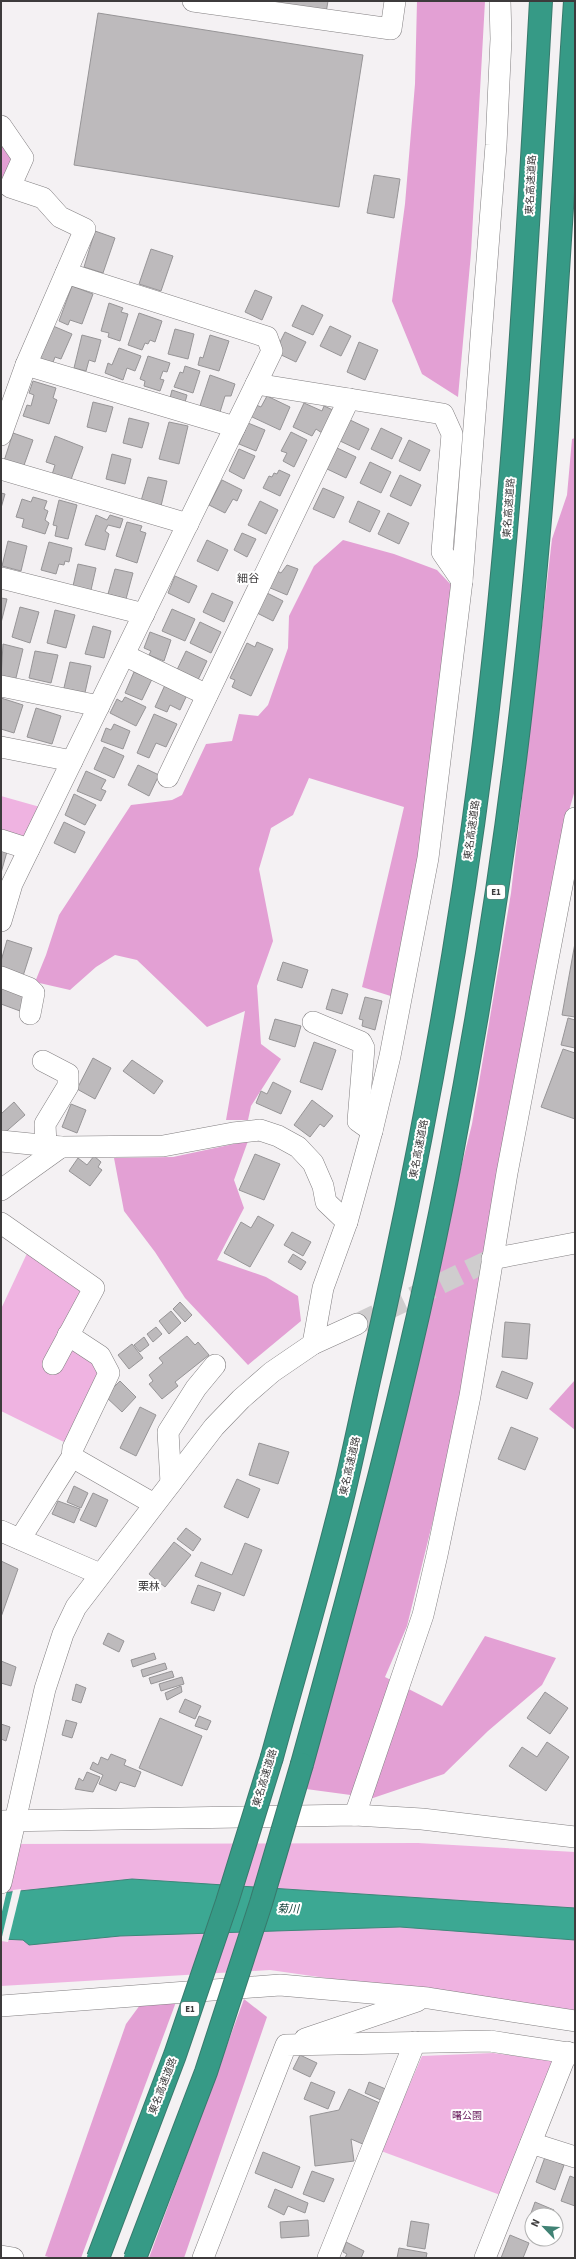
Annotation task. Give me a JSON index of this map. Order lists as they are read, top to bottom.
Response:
{
  "streets": {
    "highway": ["東名高速道路", "E1"]
  },
  "districts": ["細谷", "栗林"],
  "water": ["菊川"],
  "parks": ["曙公園"],
  "north": "top left"
}
